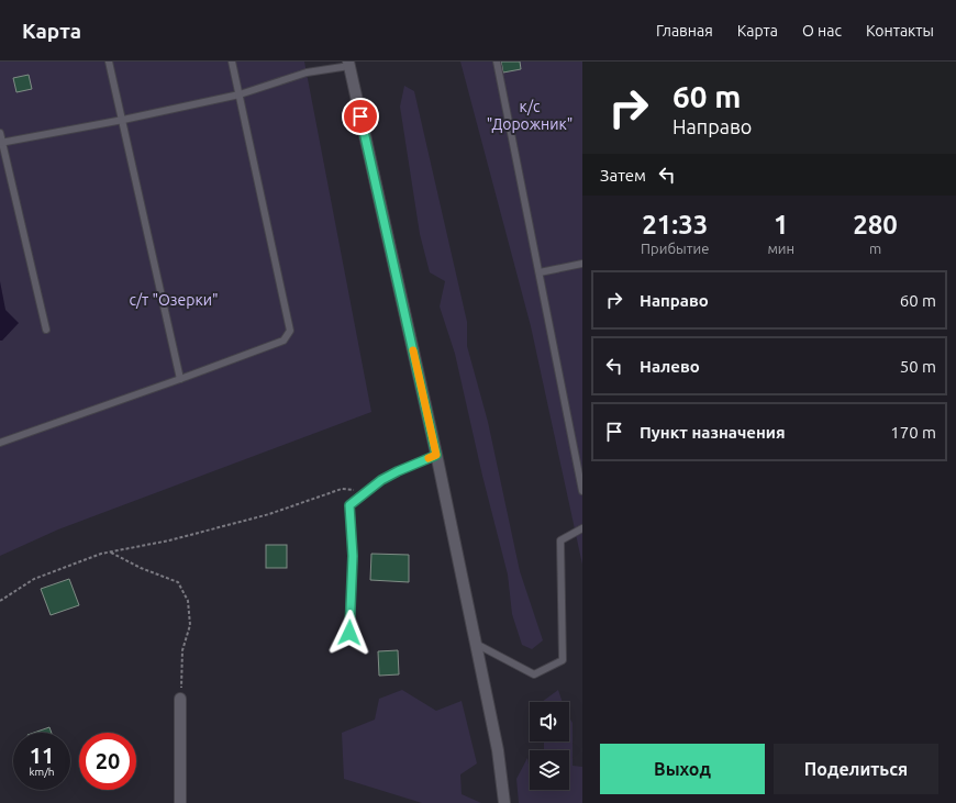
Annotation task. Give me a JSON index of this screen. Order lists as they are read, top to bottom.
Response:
{
  "parks": ["к/с \"Дорожник\"", "с/т \"Озерки\""],
  "page": {
    "header": "Карта",
    "nav": [
      "Главная",
      "Карта",
      "О нас",
      "Контакты"
    ],
    "turn": ["60 m", "Направо"],
    "then": "Затем",
    "eta": [
      "21:33",
      "Прибытие",
      "1",
      "мин",
      "280",
      "m"
    ],
    "list": [
      {
        "name": "Направо",
        "value": "60 m"
      },
      {
        "name": "Налево",
        "value": "50 m"
      },
      {
        "name": "Пункт назначения",
        "value": "170 m"
      }
    ],
    "speed": "11 km/h",
    "limit": "20",
    "buttons": ["Выход", "Поделиться"]
  }
}
